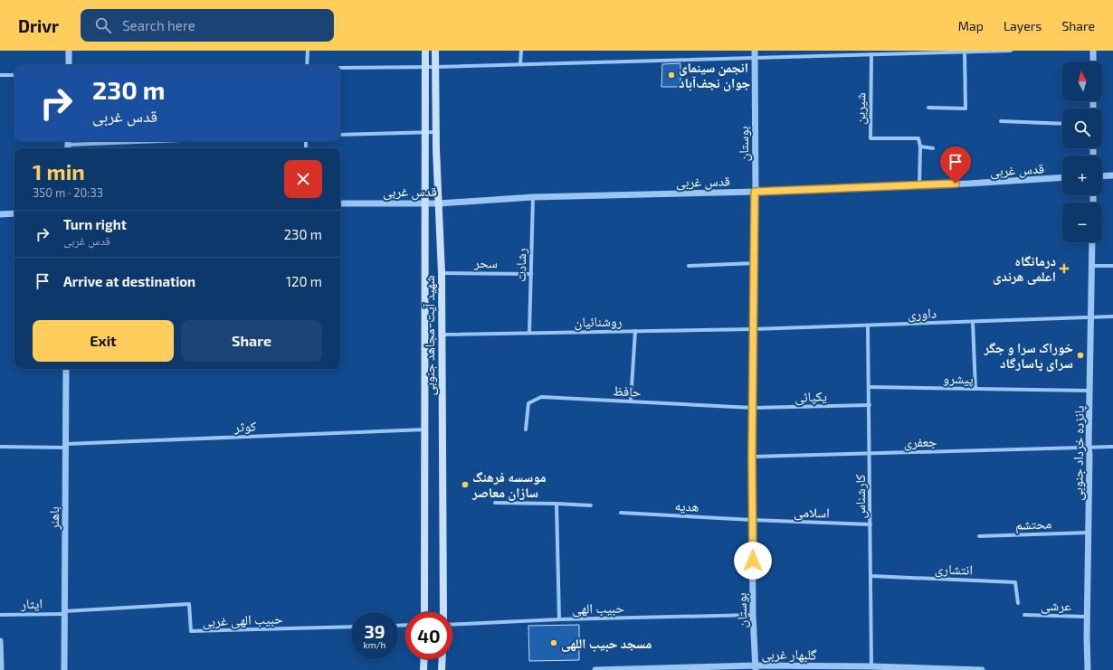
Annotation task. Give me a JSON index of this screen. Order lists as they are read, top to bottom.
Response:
{
  "streets": {
    "main road": ["شهید آیت-مجاهد جنوبی"],
    "street": [
      "شیرین",
      "بوستان",
      "قدس غربی",
      "سحر",
      "رشادت",
      "داوری",
      "روشنائیان",
      "پیشرو",
      "حافظ",
      "یکپائی",
      "کوثر",
      "جعفری",
      "پانزده خرداد جنوبی",
      "کارشناس",
      "هدیه",
      "اسلامی",
      "باهنر",
      "محتشم",
      "انتشاری",
      "ایثار",
      "عرشی",
      "حبیب الهی",
      "حبیب الهی غربی",
      "گلبهار غربی"
    ]
  },
  "crossings": [
    ["بوستان", "قدس غربی"],
    ["بوستان", "داوری"],
    ["بوستان", "روشنائیان"],
    ["بوستان", "حافظ"],
    ["بوستان", "یکپائی"],
    ["بوستان", "جعفری"],
    ["بوستان", "هدیه"],
    ["بوستان", "اسلامی"],
    ["بوستان", "حبیب الهی"],
    ["بوستان", "گلبهار غربی"],
    ["قدس غربی", "رشادت"],
    ["قدس غربی", "شهید آیت-مجاهد جنوبی"],
    ["سحر", "رشادت"],
    ["سحر", "شهید آیت-مجاهد جنوبی"],
    ["رشادت", "روشنائیان"],
    ["داوری", "روشنائیان"],
    ["داوری", "پانزده خرداد جنوبی"],
    ["داوری", "کارشناس"],
    ["روشنائیان", "شهید آیت-مجاهد جنوبی"],
    ["شهید آیت-مجاهد جنوبی", "کوثر"],
    ["پیشرو", "پانزده خرداد جنوبی"],
    ["پیشرو", "کارشناس"],
    ["حافظ", "یکپائی"],
    ["یکپائی", "کارشناس"],
    ["کوثر", "باهنر"],
    ["جعفری", "پانزده خرداد جنوبی"],
    ["جعفری", "کارشناس"],
    ["پانزده خرداد جنوبی", "محتشم"],
    ["پانزده خرداد جنوبی", "عرشی"],
    ["کارشناس", "اسلامی"],
    ["کارشناس", "انتشاری"],
    ["کارشناس", "گلبهار غربی"],
    ["هدیه", "اسلامی"],
    ["باهنر", "ایثار"],
    ["باهنر", "حبیب الهی غربی"],
    ["ایثار", "حبیب الهی غربی"]
  ],
  "places": {
    "other": [
      "انجمن سینمای جوان نجف‌آباد",
      "خوراک سرا و جگر سرای پاسارگاد",
      "موسسه فرهنگ سازان معاصر",
      "مسجد حبیب اللهی"
    ],
    "health": ["درمانگاه اعلمی هرندی"]
  },
  "north": "top",
  "page": {
    "header": "Drivr",
    "search": "Search here",
    "nav": ["Map", "Layers", "Share"],
    "map_buttons": ["+", "−"],
    "turn": ["230 m", "قدس غربی"],
    "heading": ["1 min", "350 m · 20:33"],
    "list": [
      {
        "name": "Turn right",
        "note": "قدس غربی",
        "value": "230 m"
      },
      {
        "name": "Arrive at destination",
        "value": "120 m"
      }
    ],
    "buttons": ["Exit", "Share"],
    "speed": "39 km/h",
    "limit": "40"
  }
}
